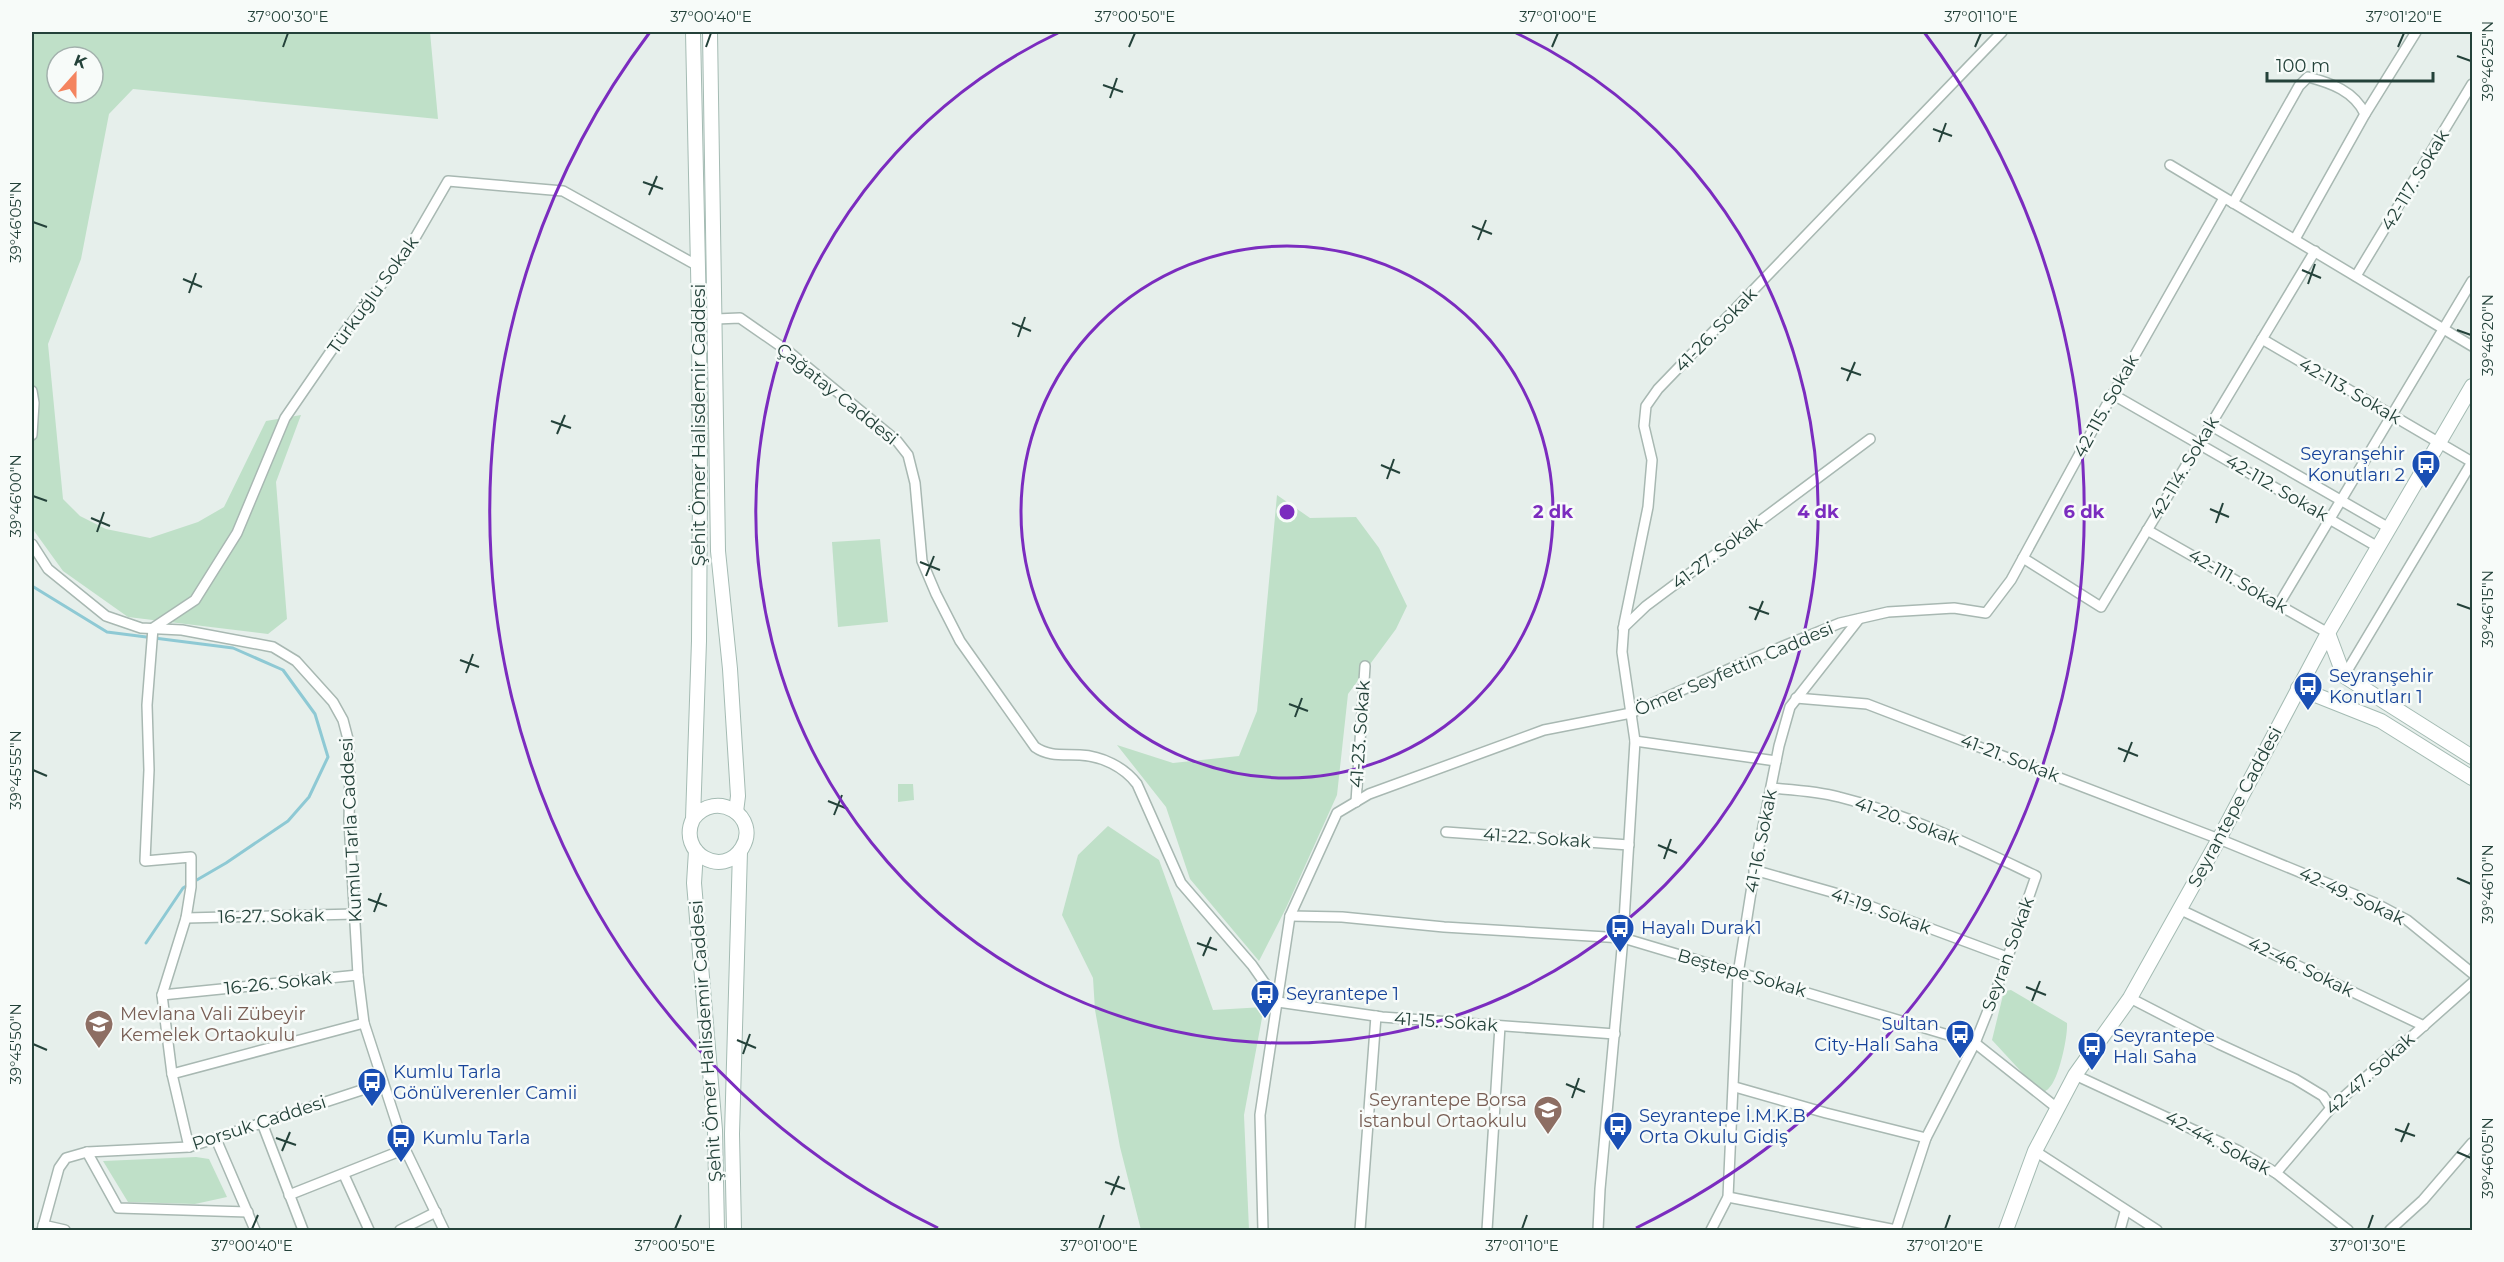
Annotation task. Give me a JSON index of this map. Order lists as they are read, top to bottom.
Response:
{
  "streets": {
    "main road": ["Şehit Ömer Halisdemir Caddesi", "Seyrantepe Caddesi"],
    "street": [
      "42-117. Sokak",
      "Türkuğlu Sokak",
      "41-26. Sokak",
      "42-113. Sokak",
      "Çağatay Caddesi",
      "42-115. Sokak",
      "42-114. Sokak",
      "42-112. Sokak",
      "41-27. Sokak",
      "42-111. Sokak",
      "Ömer Seyfettin Caddesi",
      "41-23. Sokak",
      "41-21. Sokak",
      "41-20. Sokak",
      "Kumlu Tarla Caddesi",
      "41-22. Sokak",
      "41-16. Sokak",
      "42-49. Sokak",
      "41-19. Sokak",
      "16-27. Sokak",
      "Seyran Sokak",
      "42-46. Sokak",
      "Beştepe Sokak",
      "16-26. Sokak",
      "41-15. Sokak",
      "42-47. Sokak",
      "Porsuk Caddesi",
      "42-44. Sokak"
    ]
  },
  "crossings": [
    ["Türkuğlu Sokak", "Şehit Ömer Halisdemir Caddesi"],
    ["Türkuğlu Sokak", "Kumlu Tarla Caddesi"],
    ["41-26. Sokak", "41-27. Sokak"],
    ["41-26. Sokak", "Ömer Seyfettin Caddesi"],
    ["41-26. Sokak", "41-22. Sokak"],
    ["41-26. Sokak", "Beştepe Sokak"],
    ["41-26. Sokak", "41-15. Sokak"],
    ["42-113. Sokak", "42-114. Sokak"],
    ["42-113. Sokak", "Seyrantepe Caddesi"],
    ["Çağatay Caddesi", "Şehit Ömer Halisdemir Caddesi"],
    ["Çağatay Caddesi", "Ömer Seyfettin Caddesi"],
    ["Çağatay Caddesi", "41-15. Sokak"],
    ["42-115. Sokak", "42-114. Sokak"],
    ["42-115. Sokak", "42-112. Sokak"],
    ["42-115. Sokak", "Ömer Seyfettin Caddesi"],
    ["42-114. Sokak", "42-112. Sokak"],
    ["42-114. Sokak", "42-111. Sokak"],
    ["42-112. Sokak", "Seyrantepe Caddesi"],
    ["42-111. Sokak", "Seyrantepe Caddesi"],
    ["Ömer Seyfettin Caddesi", "41-23. Sokak"],
    ["Ömer Seyfettin Caddesi", "41-16. Sokak"],
    ["Ömer Seyfettin Caddesi", "Beştepe Sokak"],
    ["Ömer Seyfettin Caddesi", "41-15. Sokak"],
    ["41-21. Sokak", "Seyrantepe Caddesi"],
    ["41-21. Sokak", "41-16. Sokak"],
    ["41-21. Sokak", "42-49. Sokak"],
    ["Seyrantepe Caddesi", "42-49. Sokak"],
    ["Seyrantepe Caddesi", "42-46. Sokak"],
    ["Seyrantepe Caddesi", "42-44. Sokak"],
    ["41-20. Sokak", "41-16. Sokak"],
    ["41-20. Sokak", "Seyran Sokak"],
    ["Kumlu Tarla Caddesi", "16-27. Sokak"],
    ["Kumlu Tarla Caddesi", "16-26. Sokak"],
    ["Kumlu Tarla Caddesi", "Porsuk Caddesi"],
    ["41-16. Sokak", "41-19. Sokak"],
    ["41-16. Sokak", "Beştepe Sokak"],
    ["41-19. Sokak", "Seyran Sokak"],
    ["Seyran Sokak", "Beştepe Sokak"],
    ["42-46. Sokak", "42-47. Sokak"],
    ["42-47. Sokak", "42-44. Sokak"]
  ],
  "places": {
    "bus stop": [
      "Seyranşehir Konutları 2",
      "Seyranşehir Konutları 1",
      "Hayalı Durak1",
      "Seyrantepe 1",
      "Sultan City-Halı Saha",
      "Seyrantepe Halı Saha",
      "Kumlu Tarla Gönülverenler Camii",
      "Seyrantepe İ.M.K.B Orta Okulu Gidiş",
      "Kumlu Tarla"
    ],
    "school or university": ["Mevlana Vali Zübeyir Kemelek Ortaokulu", "Seyrantepe Borsa İstanbul Ortaokulu"]
  },
  "scale_bar": "100 m",
  "north": "top",
  "coordinates": [
    "37°00'30\"E",
    "37°00'40\"E",
    "37°00'50\"E",
    "37°01'00\"E",
    "37°01'10\"E",
    "37°01'20\"E",
    "39°46'25\"N",
    "39°46'05\"N",
    "39°46'20\"N",
    "39°46'00\"N",
    "39°46'15\"N",
    "39°45'55\"N",
    "39°46'10\"N",
    "39°45'50\"N",
    "37°01'30\"E"
  ],
  "rings": ["2 dk", "4 dk", "6 dk"]
}
